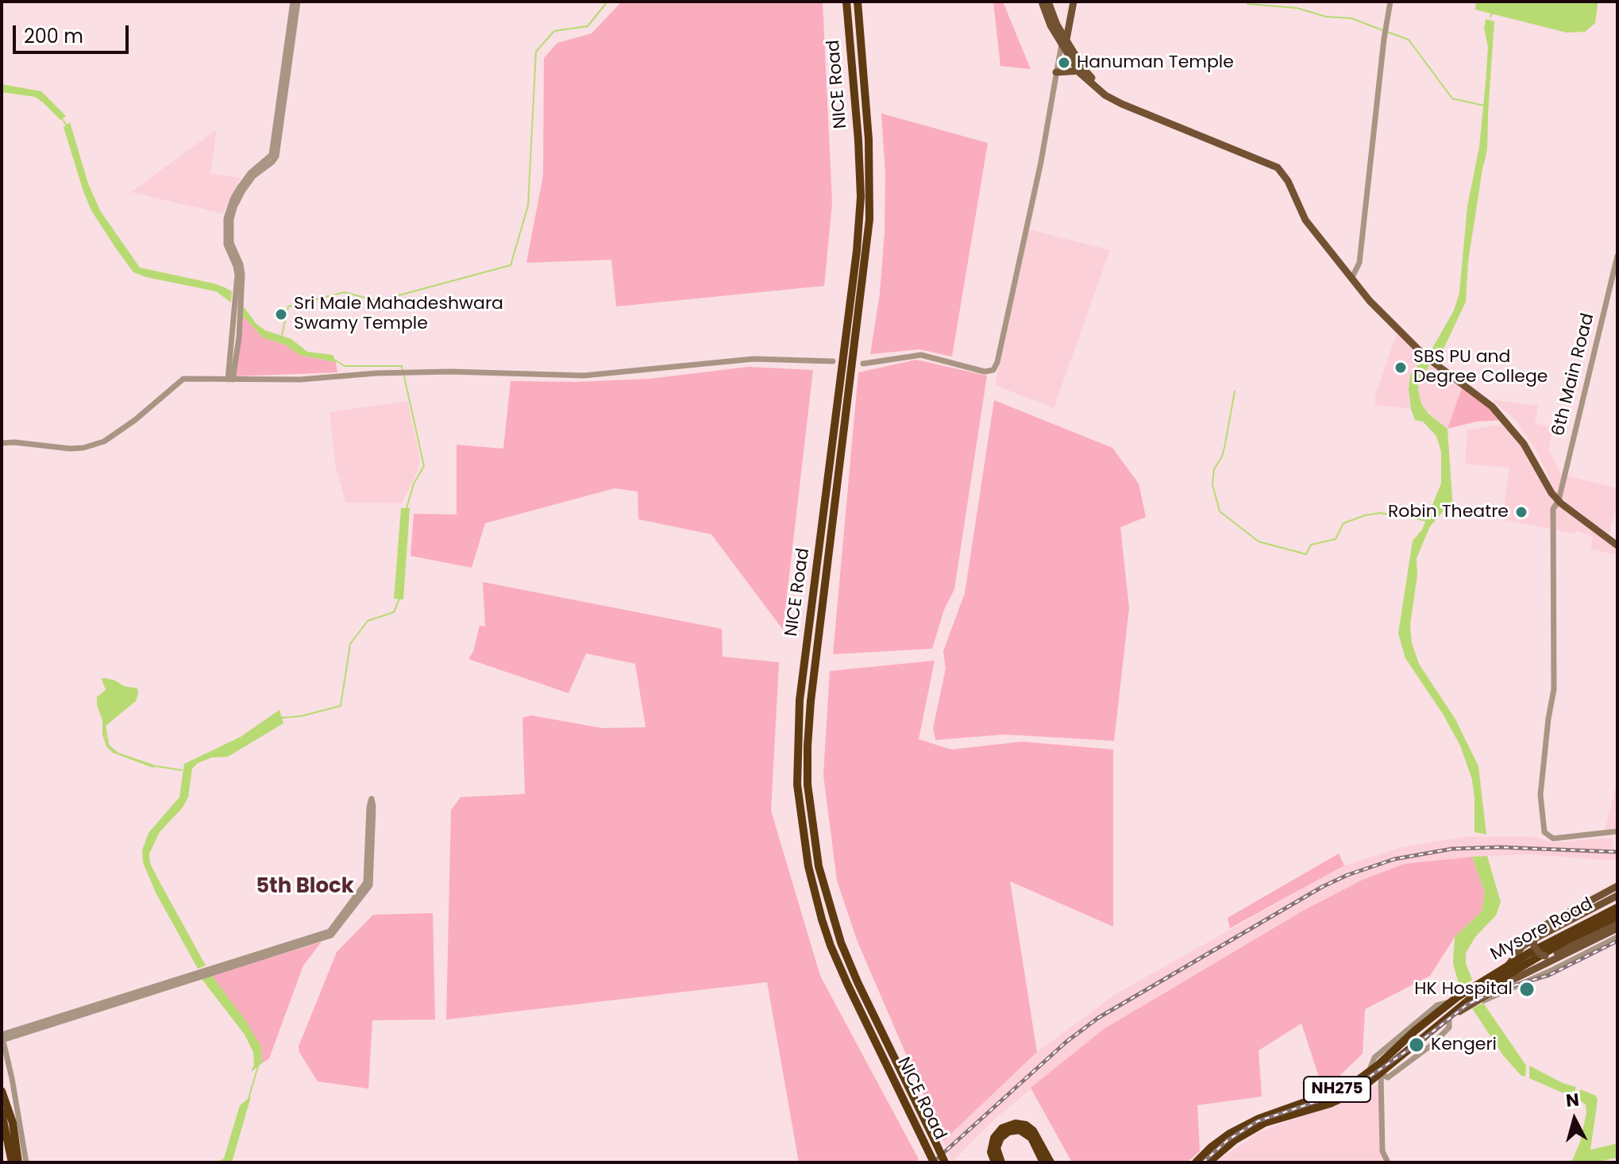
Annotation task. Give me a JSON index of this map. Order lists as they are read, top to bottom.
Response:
{
  "streets": {
    "highway": ["NICE Road", "Mysore Road", "NH275"],
    "street": ["6th Main Road"]
  },
  "districts": ["5th Block"],
  "places": [
    "Hanuman Temple",
    "Sri Male Mahadeshwara Swamy Temple",
    "SBS PU and Degree College",
    "Robin Theatre",
    "HK Hospital",
    "Kengeri"
  ],
  "scale_bar": "200 m",
  "north": "top"
}
